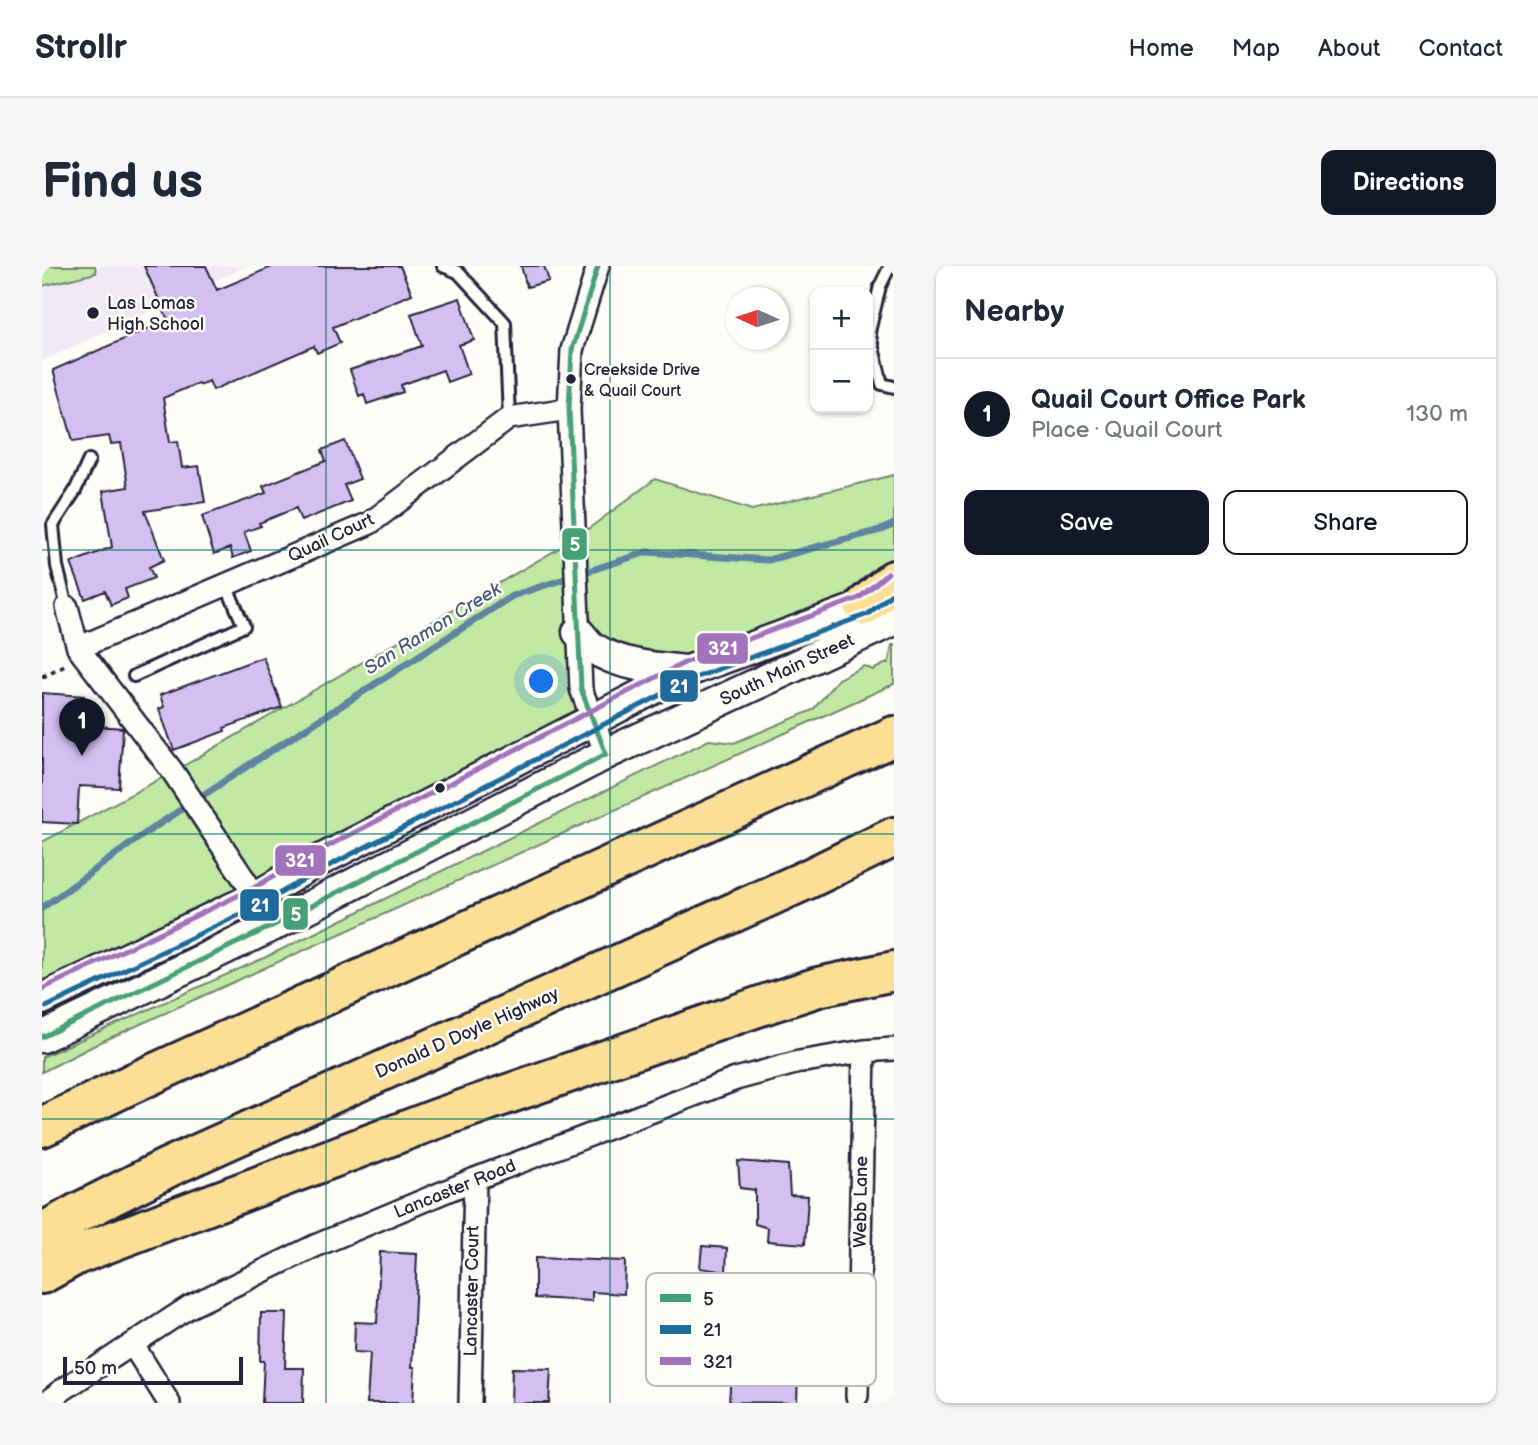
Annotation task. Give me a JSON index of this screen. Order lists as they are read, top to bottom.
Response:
{
  "streets": {
    "highway": ["Donald D Doyle Highway"],
    "main road": ["South Main Street"],
    "street": [
      "Quail Court",
      "Lancaster Road",
      "Webb Lane",
      "Lancaster Court"
    ]
  },
  "crossings": [
    ["Lancaster Road", "Webb Lane"],
    ["Lancaster Road", "Lancaster Court"]
  ],
  "water": ["San Ramon Creek"],
  "places": ["Las Lomas High School", "Creekside Drive & Quail Court"],
  "lines": ["transit line 5", "transit line 321", "transit line 21"],
  "legend": ["5", "21", "321"],
  "scale_bar": "50 m",
  "north": "left",
  "page": {
    "header": "Strollr",
    "nav": [
      "Home",
      "Map",
      "About",
      "Contact"
    ],
    "buttons": [
      "Directions",
      ["Save", "Share"]
    ],
    "title": "Find us",
    "heading": "Nearby",
    "map_buttons": ["+", "−"],
    "list": [
      {
        "mark": "1",
        "name": "Quail Court Office Park",
        "note": "Place · Quail Court",
        "value": "130 m"
      }
    ],
    "pins": "1",
    "scale": "50 m"
  }
}
